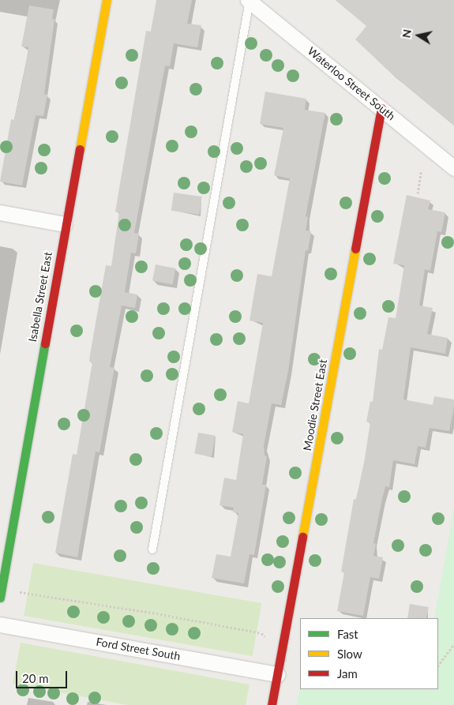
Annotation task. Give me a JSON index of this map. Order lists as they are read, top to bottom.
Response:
{
  "streets": {
    "street": [
      "Waterloo Street South",
      "Isabella Street East",
      "Moodie Street East",
      "Ford Street South"
    ]
  },
  "crossings": [
    ["Waterloo Street South", "Moodie Street East"],
    ["Moodie Street East", "Ford Street South"]
  ],
  "legend": ["Fast", "Slow", "Jam"],
  "scale_bar": "20 m",
  "north": "left"
}
